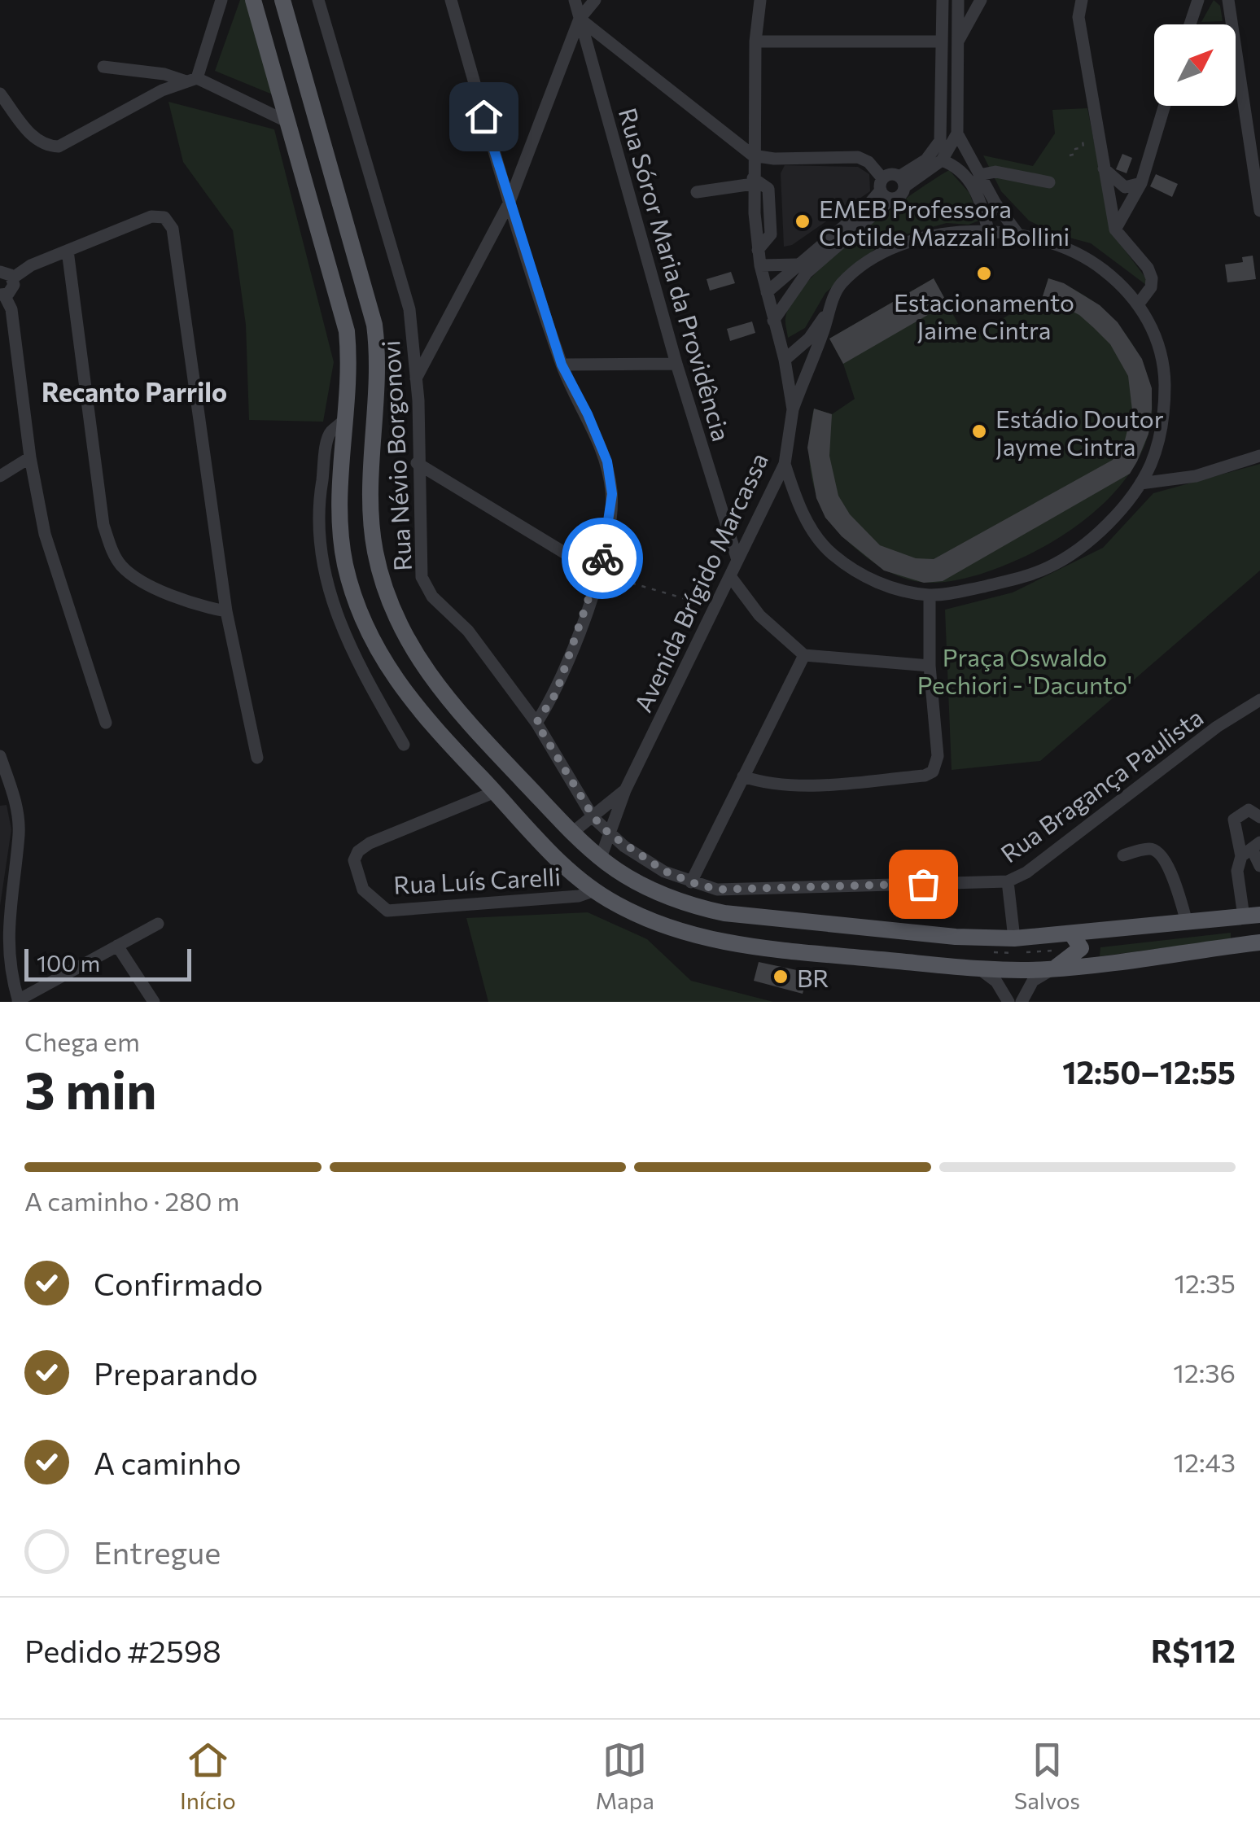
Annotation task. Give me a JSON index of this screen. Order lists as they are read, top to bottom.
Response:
{
  "streets": {
    "street": [
      "Rua Sóror Maria da Providência",
      "Rua Névio Borgonovi",
      "Avenida Brígido Marcassa",
      "Rua Bragança Paulista",
      "Rua Luís Carelli"
    ]
  },
  "crossings": [
    ["Rua Sóror Maria da Providência", "Avenida Brígido Marcassa"],
    ["Rua Névio Borgonovi", "Avenida Brígido Marcassa"],
    ["Rua Névio Borgonovi", "Rua Bragança Paulista"],
    ["Avenida Brígido Marcassa", "Rua Bragança Paulista"]
  ],
  "districts": ["Recanto Parrilo"],
  "parks": ["Praça Oswaldo Pechiori - 'Dacunto'"],
  "places": [
    "EMEB Professora Clotilde Mazzali Bollini",
    "Estacionamento Jaime Cintra",
    "Estádio Doutor Jayme Cintra",
    "BR"
  ],
  "scale_bar": "100 m",
  "north": "top right",
  "page": {
    "scale": "100 m",
    "heading": ["3 min", "Chega em", "12:50–12:55"],
    "panel": ["Pedido #2598", "R$112"],
    "bar": "A caminho · 280 m",
    "list": [
      ["Confirmado", "12:35"],
      ["Preparando", "12:36"],
      ["A caminho", "12:43"],
      "Entregue"
    ],
    "tabs": ["Início", "Mapa", "Salvos"]
  }
}
